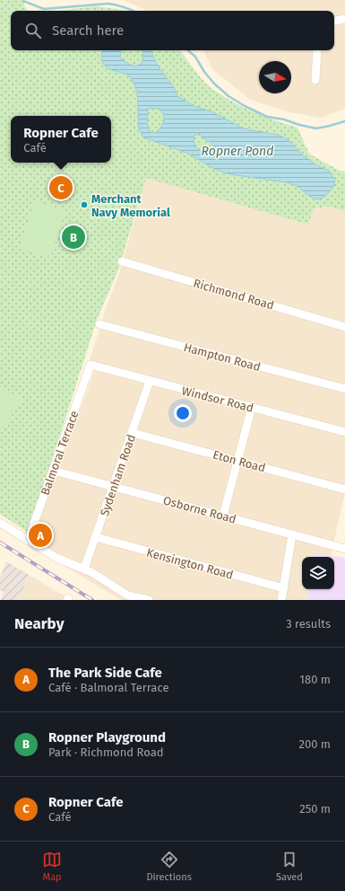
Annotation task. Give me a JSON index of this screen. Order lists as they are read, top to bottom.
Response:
{
  "streets": {
    "street": [
      "Richmond Road",
      "Hampton Road",
      "Windsor Road",
      "Balmoral Terrace",
      "Eton Road",
      "Sydenham Road",
      "Osborne Road",
      "Kensington Road"
    ]
  },
  "crossings": [
    ["Windsor Road", "Balmoral Terrace"],
    ["Windsor Road", "Sydenham Road"],
    ["Balmoral Terrace", "Osborne Road"],
    ["Eton Road", "Sydenham Road"],
    ["Sydenham Road", "Osborne Road"],
    ["Sydenham Road", "Kensington Road"]
  ],
  "water": ["Ropner Pond"],
  "places": ["Merchant Navy Memorial"],
  "north": "right",
  "page": {
    "search": "Search here",
    "popup": ["Ropner Cafe", "Café"],
    "pins": ["C", "B", "A"],
    "heading": ["Nearby", "3 results"],
    "list": [
      {
        "mark": "A",
        "name": "The Park Side Cafe",
        "note": "Café · Balmoral Terrace",
        "value": "180 m"
      },
      {
        "mark": "B",
        "name": "Ropner Playground",
        "note": "Park · Richmond Road",
        "value": "200 m"
      },
      {
        "mark": "C",
        "name": "Ropner Cafe",
        "note": "Café",
        "value": "250 m"
      }
    ],
    "nav": ["Map", "Directions", "Saved"]
  }
}
